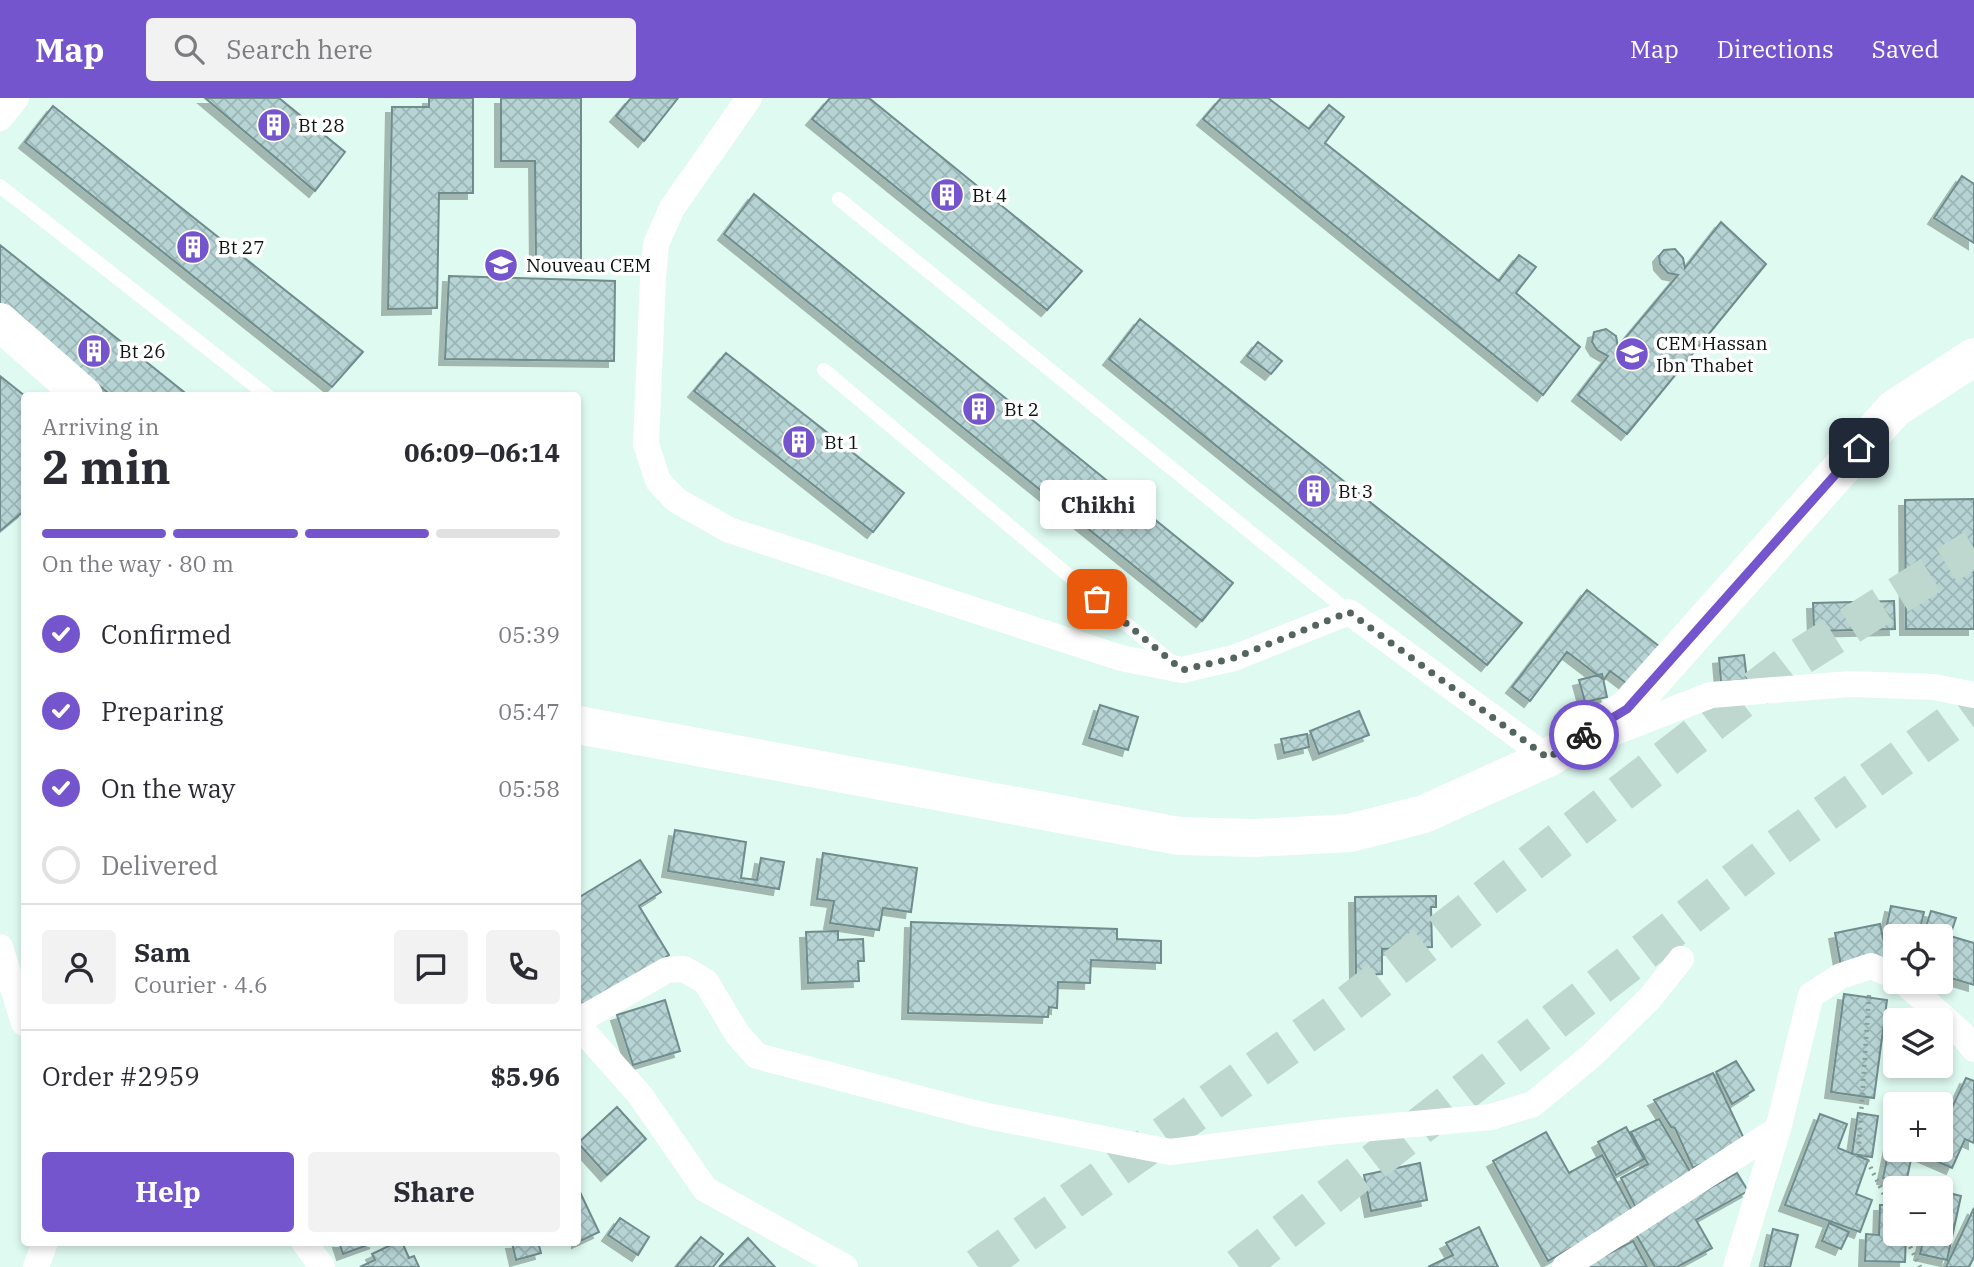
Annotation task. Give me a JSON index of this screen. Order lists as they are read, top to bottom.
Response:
{
  "places": {
    "building": [
      "Bt 28",
      "Bt 4",
      "Bt 27",
      "Bt 26",
      "Bt 2",
      "Bt 1",
      "Bt 3"
    ],
    "school or university": ["Nouveau CEM", "CEM Hassan Ibn Thabet"],
    "other": ["Chikhi"]
  },
  "page": {
    "header": "Map",
    "search": "Search here",
    "nav": ["Map", "Directions", "Saved"],
    "heading": ["2 min", "Arriving in", "06:09–06:14"],
    "panel": [
      "Sam",
      "Courier · 4.6",
      "Order #2959",
      "$5.96"
    ],
    "bubble": "Chikhi",
    "bar": "On the way · 80 m",
    "list": [
      ["Confirmed", "05:39"],
      ["Preparing", "05:47"],
      ["On the way", "05:58"],
      "Delivered"
    ],
    "map_buttons": ["+", "−"],
    "buttons": ["Help", "Share"]
  }
}
